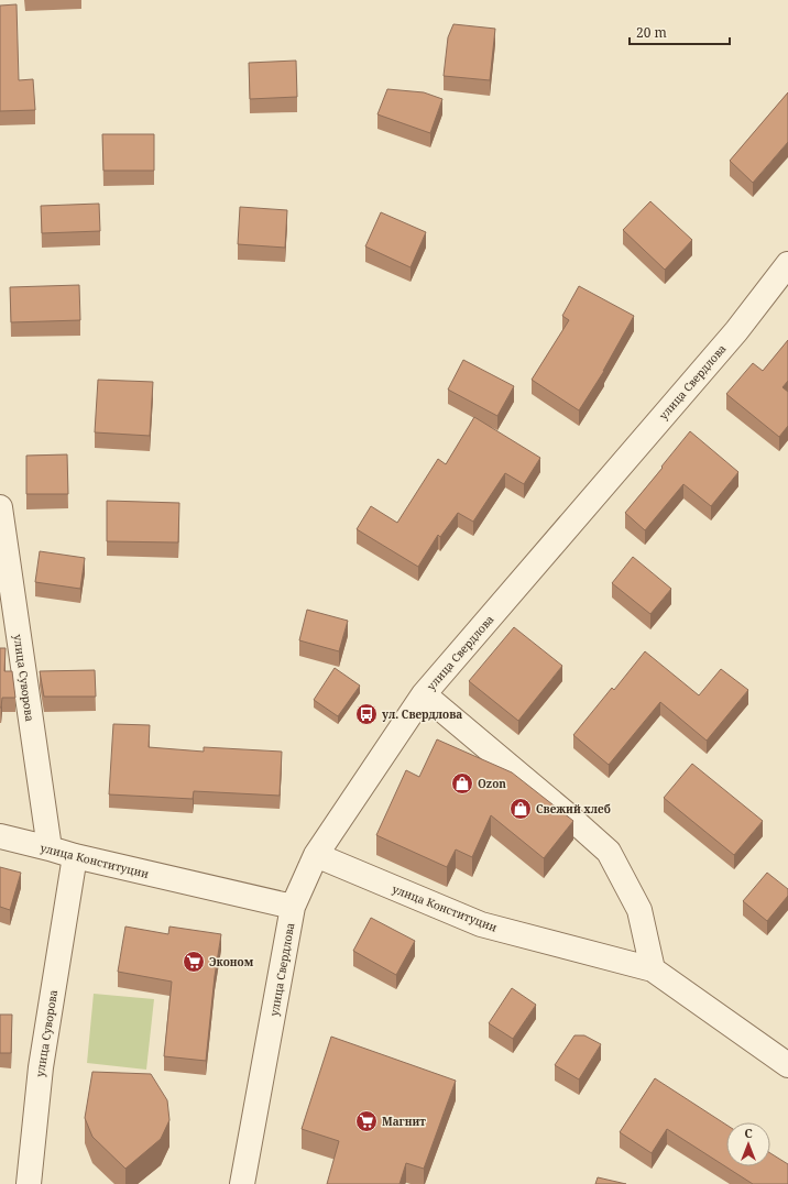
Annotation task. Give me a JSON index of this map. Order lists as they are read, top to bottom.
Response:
{
  "streets": {
    "street": ["улица Свердлова", "улица Суворова", "улица Конституции"]
  },
  "crossings": [
    ["улица Свердлова", "улица Конституции"],
    ["улица Суворова", "улица Конституции"]
  ],
  "places": {
    "bus stop": ["ул. Свердлова"],
    "shop": ["Ozon", "Свежий хлеб"],
    "supermarket": ["Эконом", "Магнит"]
  },
  "scale_bar": "20 m",
  "north": "top"
}
